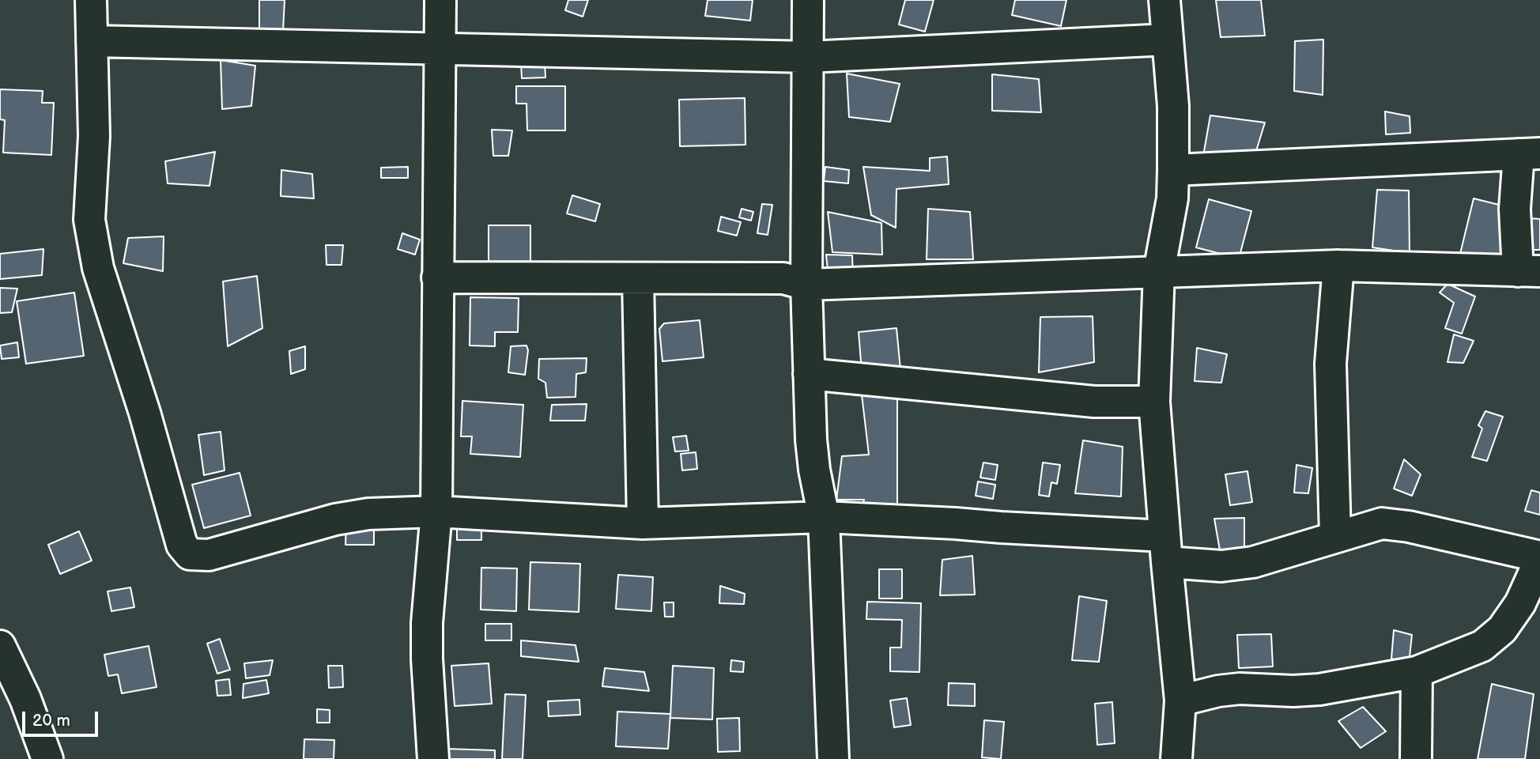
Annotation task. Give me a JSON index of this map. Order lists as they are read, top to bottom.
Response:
{
  "scale_bar": "20 m"
}
